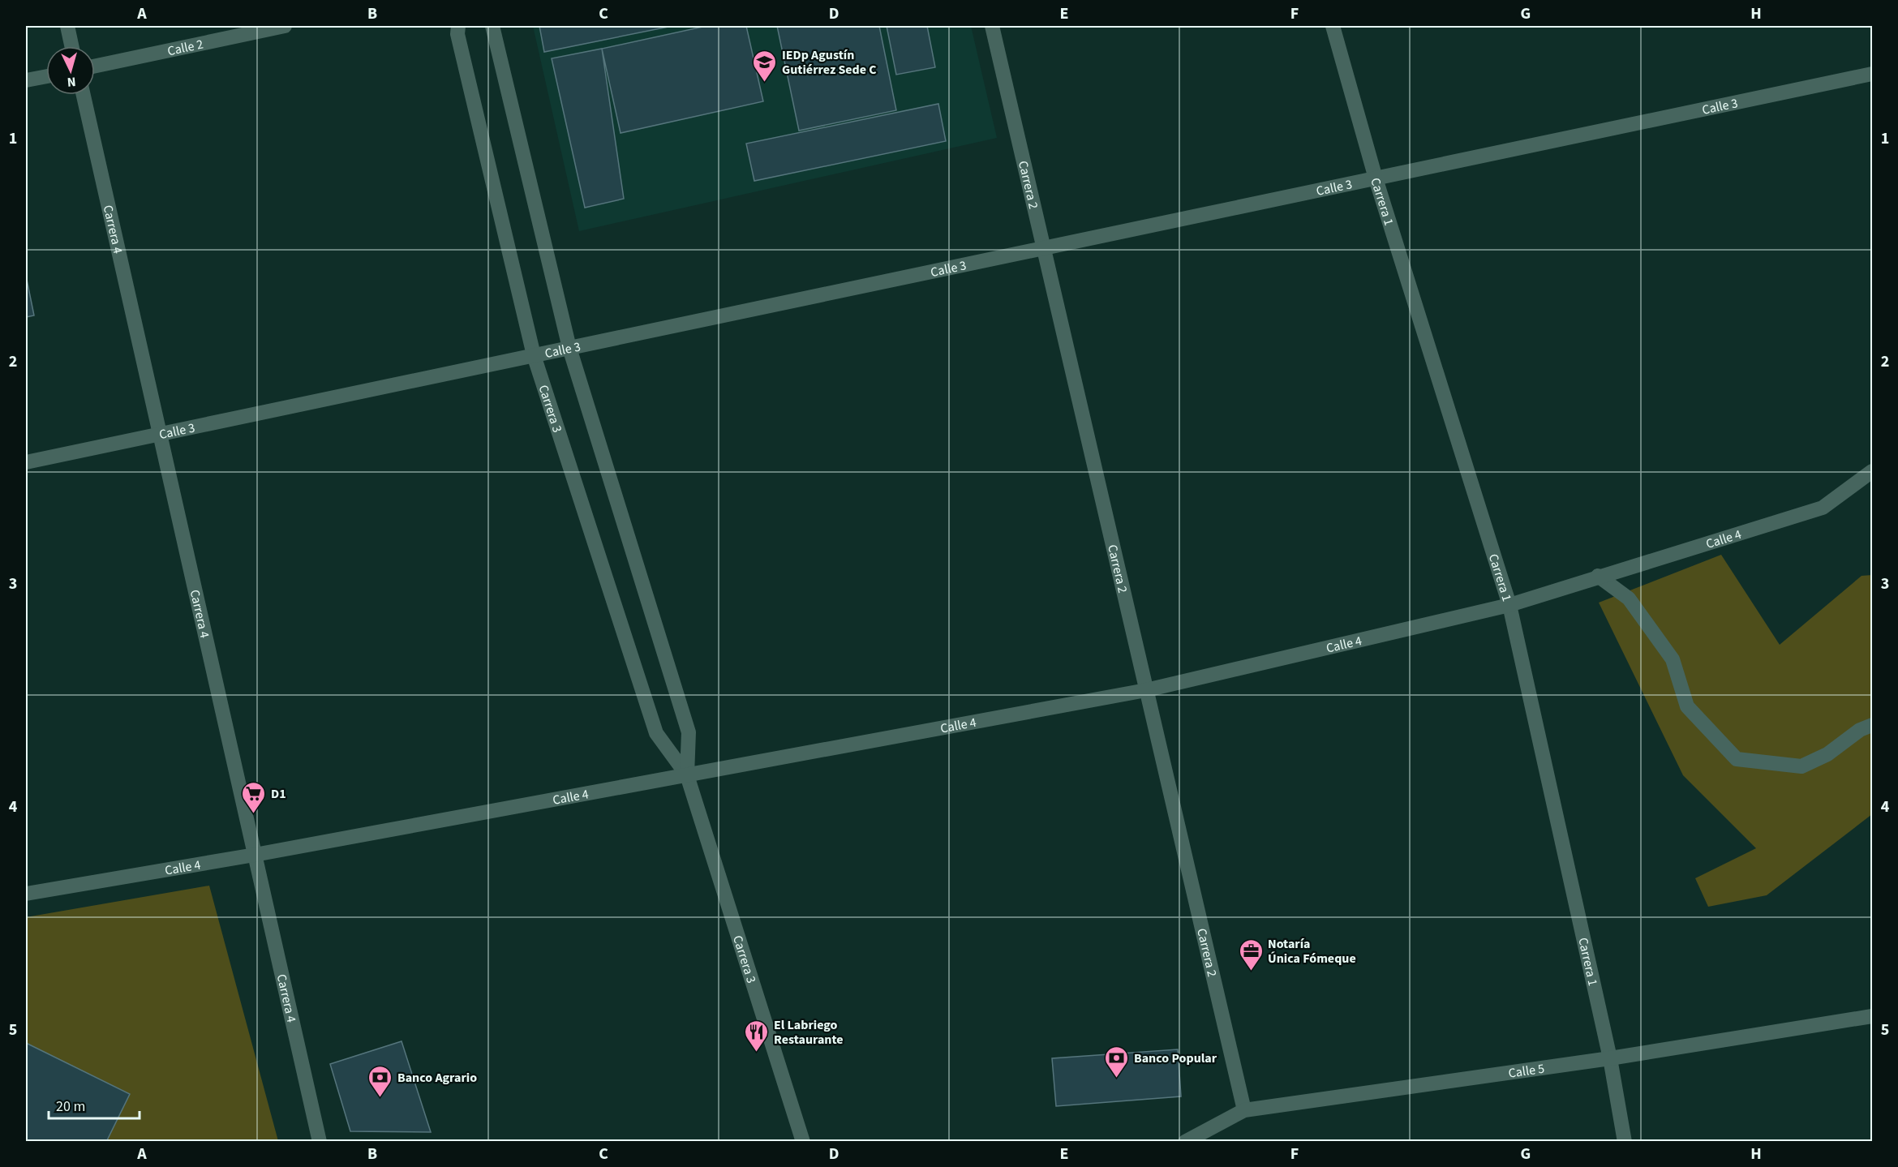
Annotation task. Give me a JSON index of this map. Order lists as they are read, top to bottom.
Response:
{
  "streets": {
    "street": [
      "Calle 2",
      "Calle 3",
      "Carrera 2",
      "Carrera 1",
      "Carrera 4",
      "Carrera 3",
      "Calle 4",
      "Calle 5"
    ]
  },
  "crossings": [
    ["Calle 3", "Carrera 2"],
    ["Calle 3", "Carrera 1"],
    ["Calle 3", "Carrera 4"],
    ["Calle 3", "Carrera 3"],
    ["Carrera 2", "Calle 4"],
    ["Carrera 2", "Calle 5"],
    ["Carrera 1", "Calle 4"],
    ["Carrera 1", "Calle 5"],
    ["Carrera 4", "Calle 4"],
    ["Carrera 3", "Calle 4"]
  ],
  "places": {
    "school or university": ["IEDp Agustín Gutiérrez Sede C"],
    "supermarket": ["D1"],
    "office": ["Notaría Única Fómeque"],
    "restaurant": ["El Labriego Restaurante"],
    "bank": ["Banco Popular", "Banco Agrario"]
  },
  "scale_bar": "20 m",
  "north": "bottom",
  "grid": {
    "columns": [
      "A",
      "B",
      "C",
      "D",
      "E",
      "F",
      "G",
      "H"
    ],
    "rows": [
      "1",
      "2",
      "3",
      "4",
      "5"
    ]
  }
}
